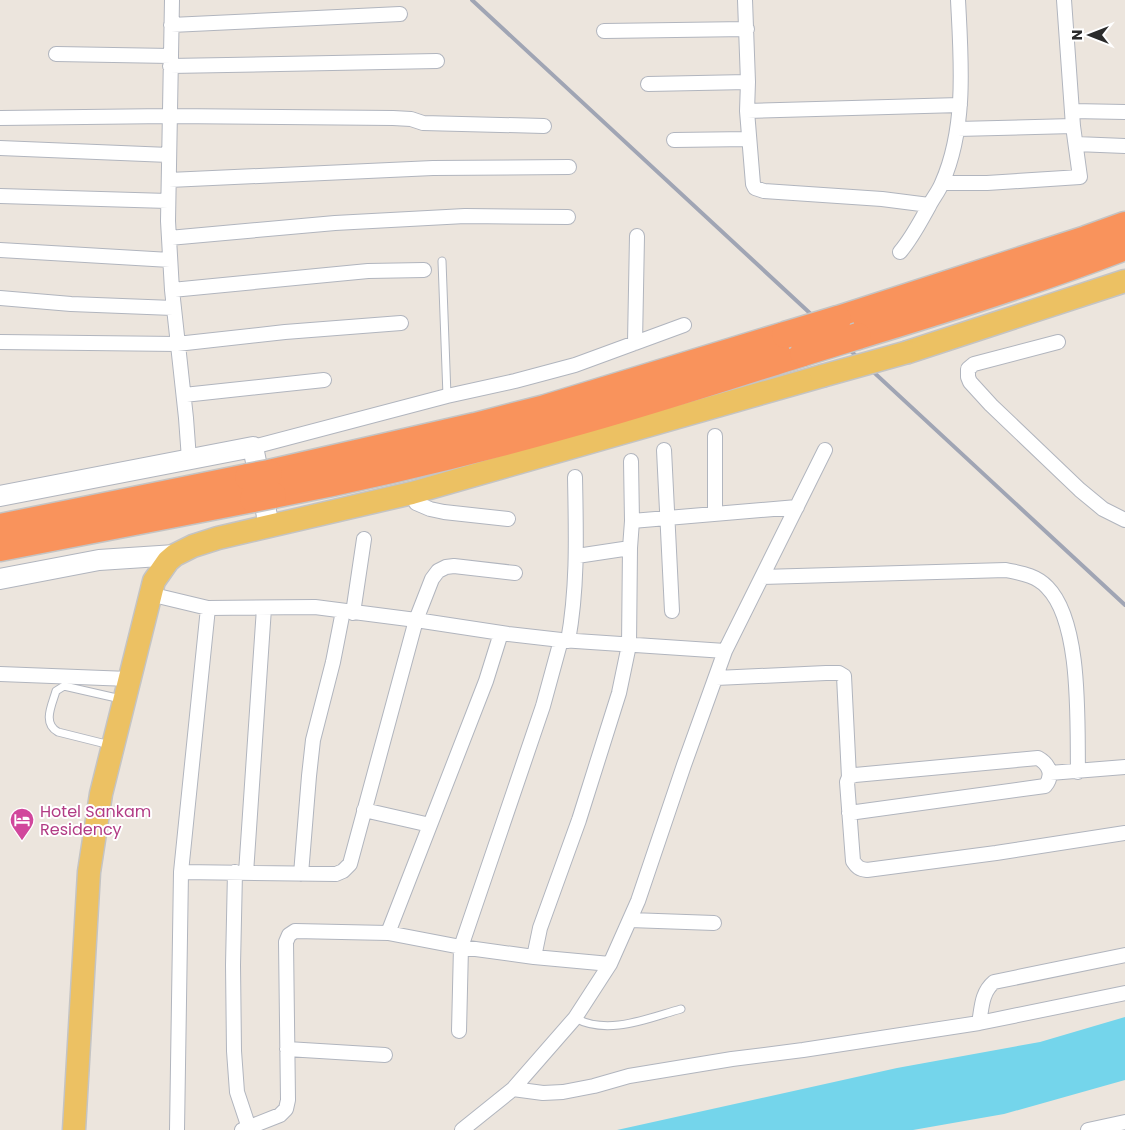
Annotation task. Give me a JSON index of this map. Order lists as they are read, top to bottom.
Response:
{
  "places": {
    "hotel": ["Hotel Sankam Residency"]
  },
  "north": "left"
}
